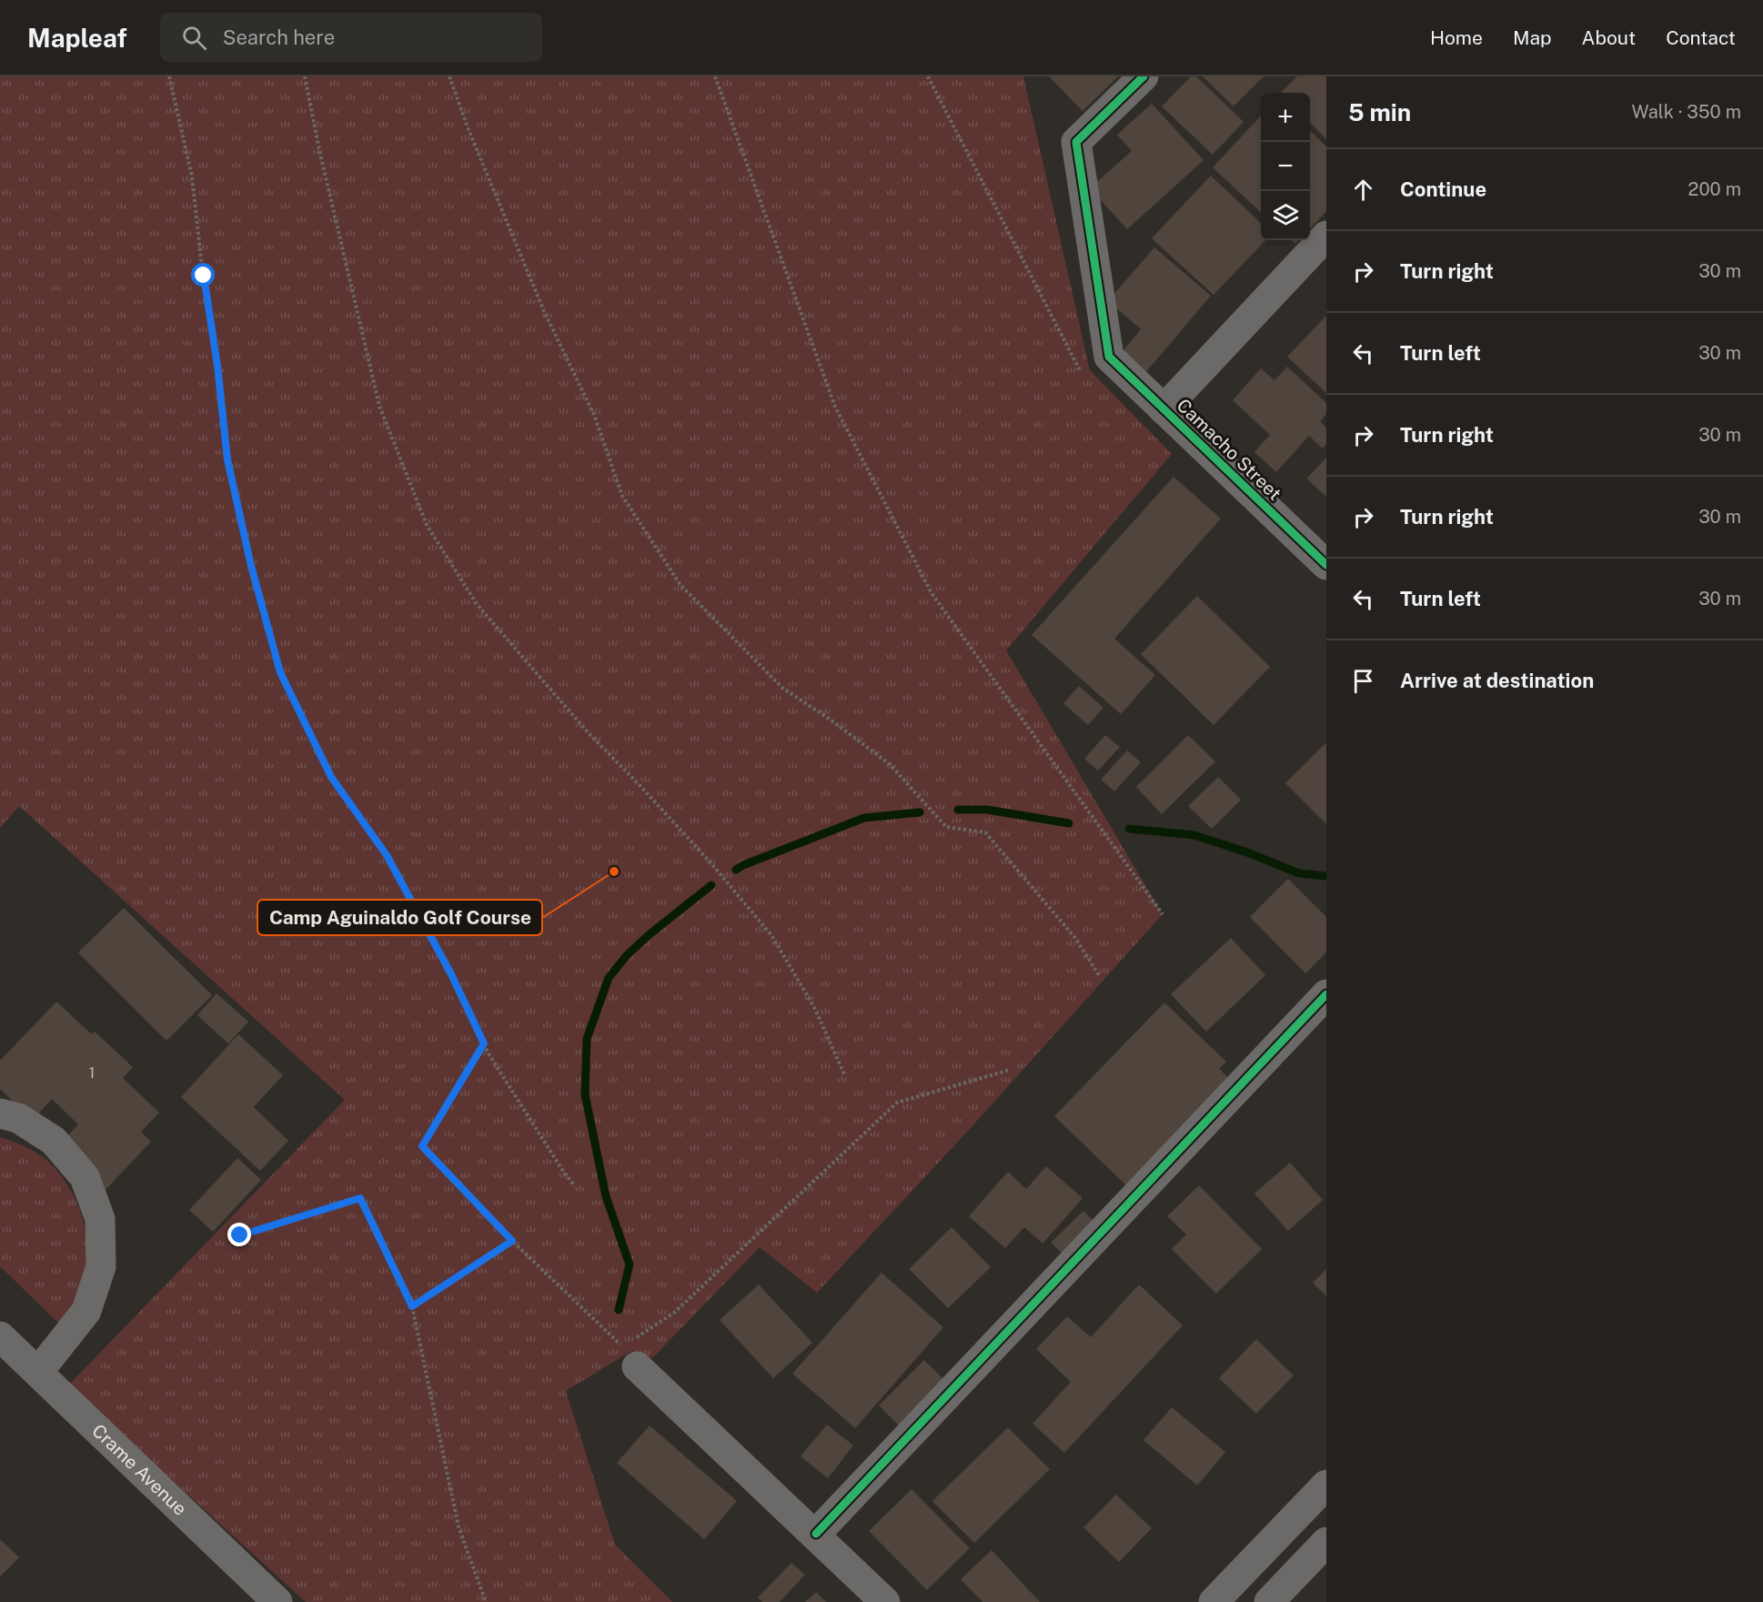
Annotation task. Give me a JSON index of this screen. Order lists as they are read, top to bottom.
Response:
{
  "streets": {
    "street": ["Camacho Street", "Crame Avenue"]
  },
  "places": ["Camp Aguinaldo Golf Course"],
  "house_numbers": ["1"],
  "page": {
    "header": "Mapleaf",
    "search": "Search here",
    "nav": [
      "Home",
      "Map",
      "About",
      "Contact"
    ],
    "heading": ["5 min", "Walk · 350 m"],
    "map_buttons": ["+", "−"],
    "list": [
      ["Continue", "200 m"],
      ["Turn right", "30 m"],
      ["Turn left", "30 m"],
      ["Turn right", "30 m"],
      ["Turn right", "30 m"],
      ["Turn left", "30 m"],
      "Arrive at destination"
    ]
  }
}
